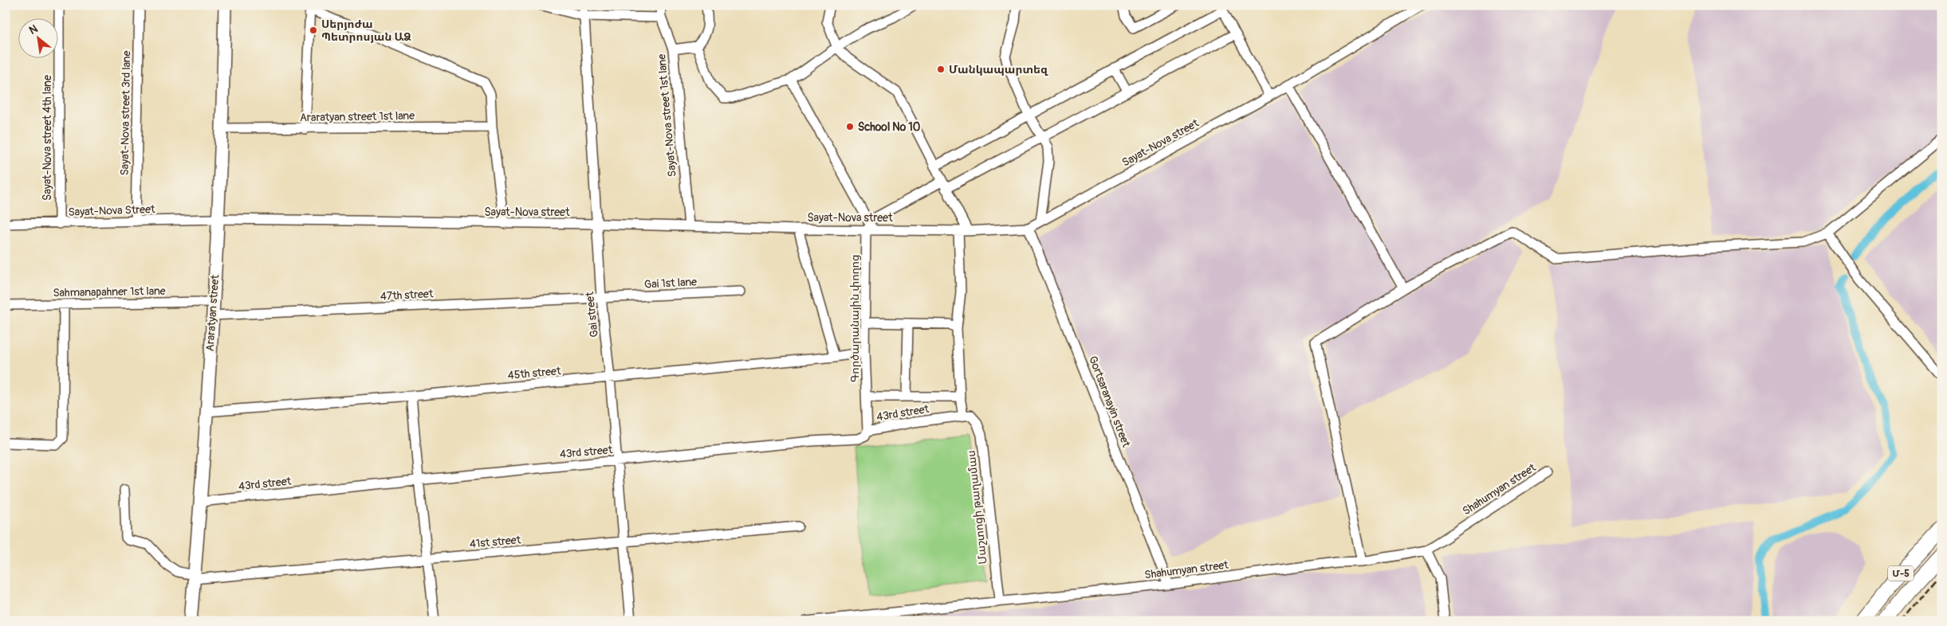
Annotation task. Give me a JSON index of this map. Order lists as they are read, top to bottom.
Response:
{
  "streets": {
    "highway": ["Մ-5"],
    "main road": ["Araratyan street"],
    "street": [
      "Sayat-Nova street 3rd lane",
      "Sayat-Nova street 1st lane",
      "Araratyan street 1st lane",
      "Sayat-Nova street 4th lane",
      "Sayat-Nova street",
      "Sayat-Nova Street",
      "Gai 1st lane",
      "Sahmanapahner 1st lane",
      "47th street",
      "Gai street",
      "Գործարանային փողոց",
      "45th street",
      "Gortsaranayin street",
      "43rd street",
      "Shahumyan street",
      "Մաշտոցի թաղամաս",
      "41st street"
    ]
  },
  "crossings": [
    ["Sayat-Nova street 3rd lane", "Sayat-Nova Street"],
    ["Sayat-Nova street 1st lane", "Sayat-Nova street"],
    ["Araratyan street 1st lane", "Araratyan street"],
    ["Sayat-Nova street 4th lane", "Sayat-Nova Street"],
    ["Sayat-Nova street", "Sayat-Nova Street"],
    ["Sayat-Nova street", "Araratyan street"],
    ["Sayat-Nova street", "Gai street"],
    ["Sayat-Nova street", "Գործարանային փողոց"],
    ["Sayat-Nova street", "Gortsaranayin street"],
    ["Sayat-Nova Street", "Araratyan street"],
    ["Gai 1st lane", "47th street"],
    ["Gai 1st lane", "Gai street"],
    ["Sahmanapahner 1st lane", "Araratyan street"],
    ["47th street", "Araratyan street"],
    ["47th street", "Gai street"],
    ["Araratyan street", "45th street"],
    ["Araratyan street", "43rd street"],
    ["Araratyan street", "41st street"],
    ["Gai street", "45th street"],
    ["Gai street", "43rd street"],
    ["Gai street", "41st street"],
    ["Գործարանային փողոց", "45th street"],
    ["Գործարանային փողոց", "43rd street"],
    ["Gortsaranayin street", "Shahumyan street"],
    ["43rd street", "Մաշտոցի թաղամաս"],
    ["Shahumyan street", "Մաշտոցի թաղամաս"]
  ],
  "places": ["Սերյոժա Պետրոսյան ԱՁ", "Մանկապարտեզ", "School No 10"],
  "north": "top left"
}
